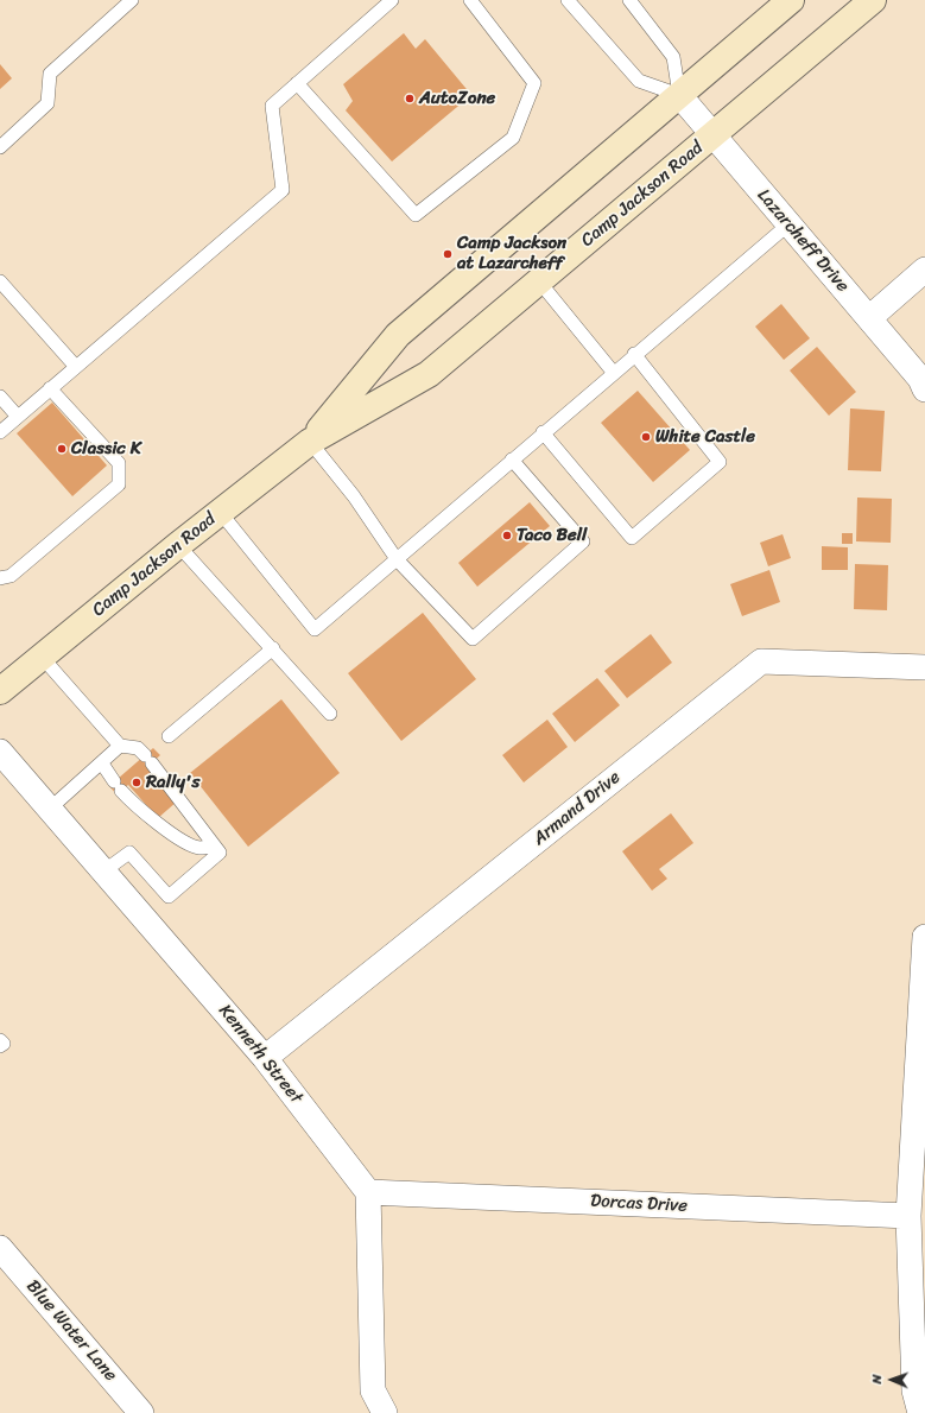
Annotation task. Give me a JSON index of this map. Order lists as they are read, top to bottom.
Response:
{
  "streets": {
    "main road": ["Camp Jackson Road"],
    "street": [
      "Lazarcheff Drive",
      "Armand Drive",
      "Kenneth Street",
      "Dorcas Drive",
      "Blue Water Lane"
    ]
  },
  "crossings": [
    ["Camp Jackson Road", "Lazarcheff Drive"],
    ["Armand Drive", "Kenneth Street"],
    ["Kenneth Street", "Dorcas Drive"]
  ],
  "places": [
    "AutoZone",
    "Camp Jackson at Lazarcheff",
    "White Castle",
    "Classic K",
    "Taco Bell",
    "Rally's"
  ],
  "north": "left"
}
